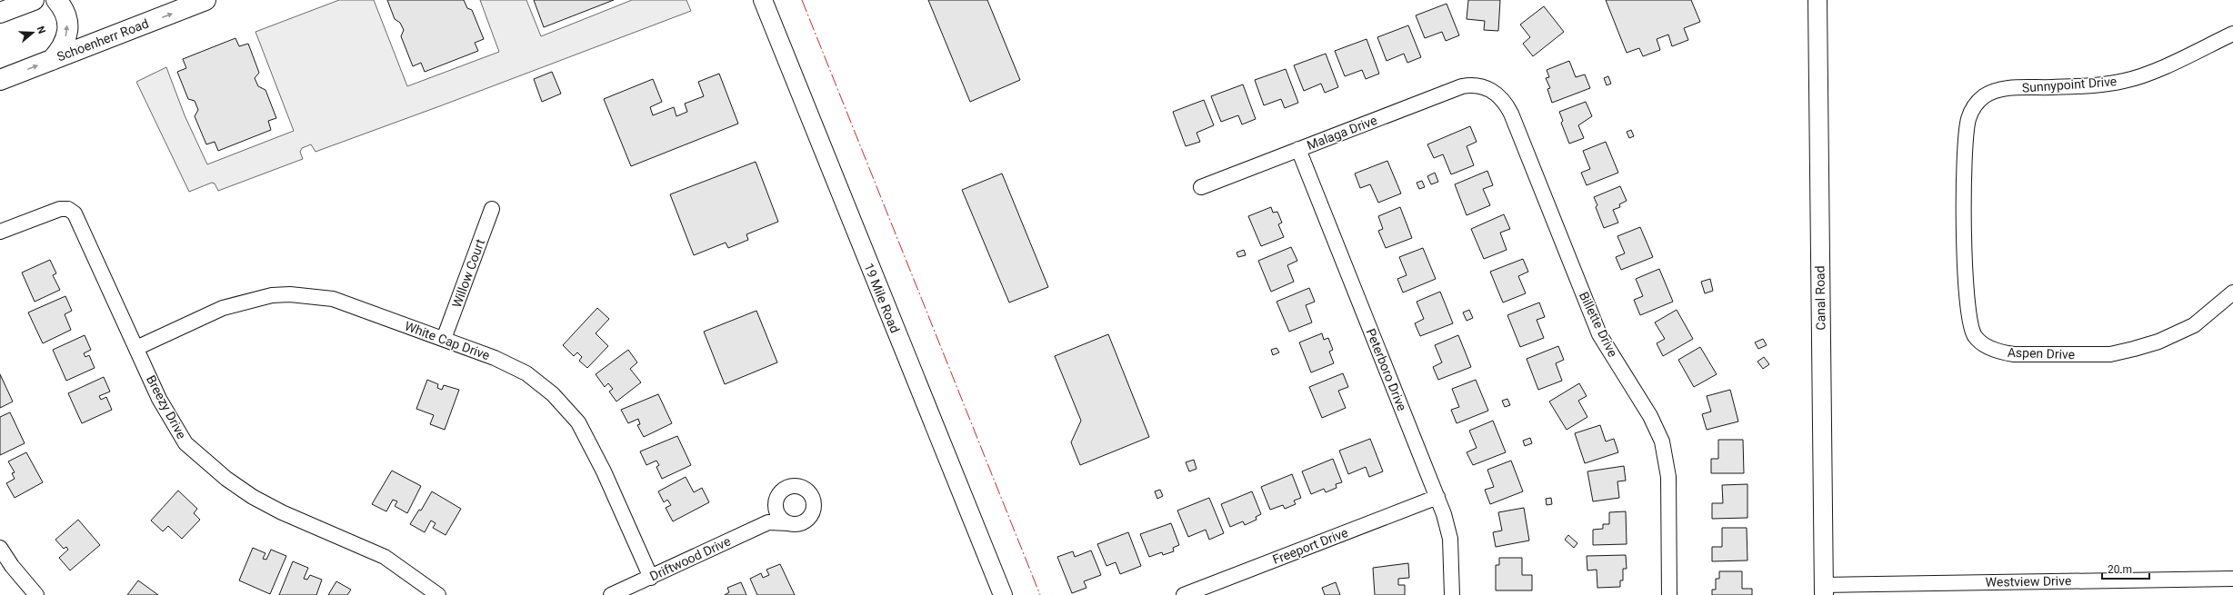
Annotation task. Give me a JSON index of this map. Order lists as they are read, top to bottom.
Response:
{
  "streets": {
    "main road": ["Schoenherr Road"],
    "street": [
      "Sunnypoint Drive",
      "Malaga Drive",
      "Willow Court",
      "19 Mile Road",
      "Canal Road",
      "Billette Drive",
      "White Cap Drive",
      "Aspen Drive",
      "Peterboro Drive",
      "Breezy Drive",
      "Freeport Drive",
      "Driftwood Drive",
      "Westview Drive"
    ]
  },
  "crossings": [
    ["Sunnypoint Drive", "Aspen Drive"],
    ["Malaga Drive", "Billette Drive"],
    ["Malaga Drive", "Peterboro Drive"],
    ["Willow Court", "White Cap Drive"],
    ["Canal Road", "Westview Drive"],
    ["White Cap Drive", "Breezy Drive"],
    ["White Cap Drive", "Driftwood Drive"],
    ["Peterboro Drive", "Freeport Drive"]
  ],
  "one_way": ["Schoenherr Road"],
  "scale_bar": "20 m",
  "north": "right"
}
